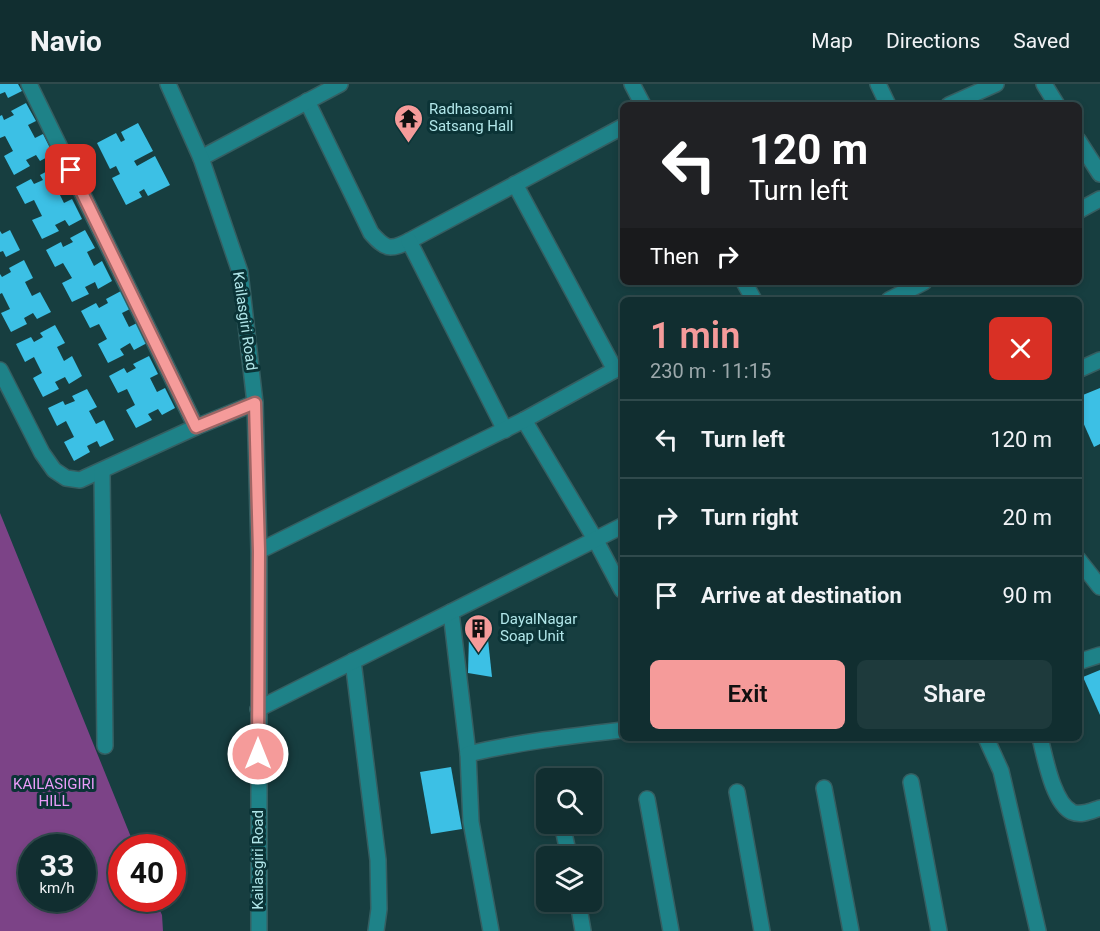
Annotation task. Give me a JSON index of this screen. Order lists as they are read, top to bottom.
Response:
{
  "streets": {
    "street": ["Kailasgiri Road"]
  },
  "parks": ["KAILASIGIRI HILL"],
  "places": {
    "temple": ["Radhasoami Satsang Hall"],
    "building": ["DayalNagar Soap Unit"]
  },
  "page": {
    "header": "Navio",
    "nav": ["Map", "Directions", "Saved"],
    "turn": ["120 m", "Turn left"],
    "then": "Then",
    "heading": ["1 min", "230 m · 11:15"],
    "list": [
      {
        "name": "Turn left",
        "value": "120 m"
      },
      {
        "name": "Turn right",
        "value": "20 m"
      },
      {
        "name": "Arrive at destination",
        "value": "90 m"
      }
    ],
    "buttons": ["Exit", "Share"],
    "speed": "33 km/h",
    "limit": "40"
  }
}
